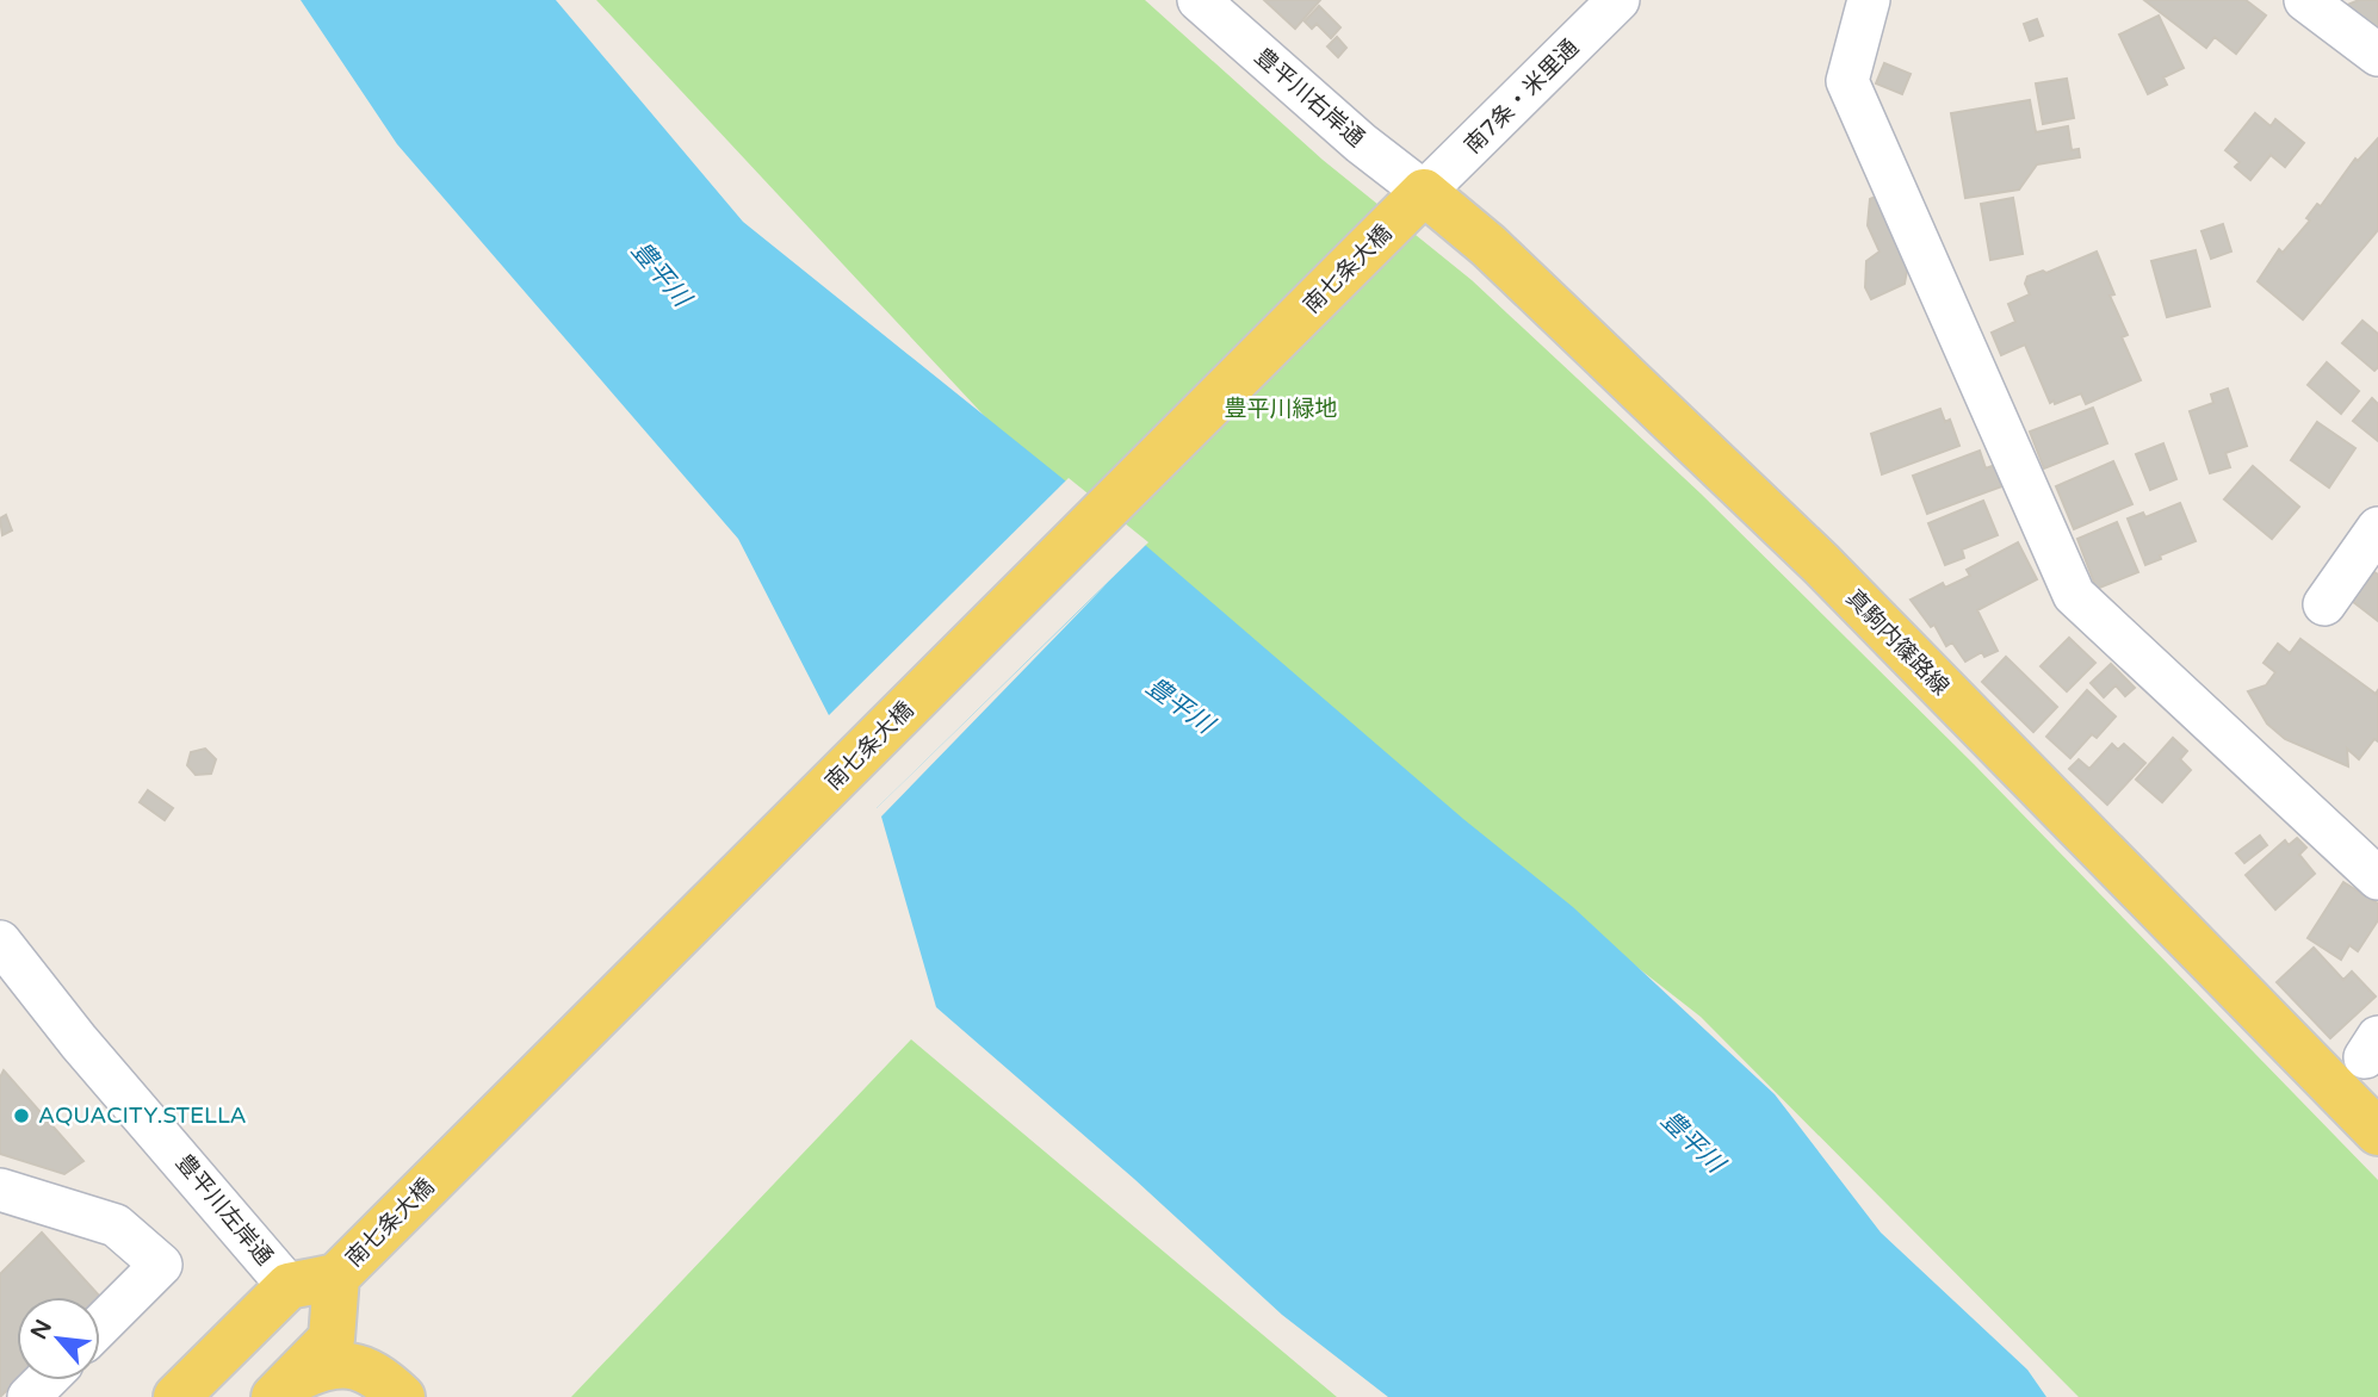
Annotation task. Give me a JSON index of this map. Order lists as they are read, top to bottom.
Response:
{
  "streets": {
    "main road": ["南七条大橋", "真駒内篠路線"],
    "street": ["南7条・米里通", "豊平川右岸通", "豊平川左岸通"]
  },
  "crossings": [
    ["南7条・米里通", "豊平川右岸通"],
    ["南7条・米里通", "南七条大橋"],
    ["南7条・米里通", "真駒内篠路線"],
    ["豊平川右岸通", "南七条大橋"],
    ["豊平川右岸通", "真駒内篠路線"],
    ["南七条大橋", "真駒内篠路線"]
  ],
  "water": ["豊平川"],
  "parks": ["豊平川緑地"],
  "places": ["AQUACITY.STELLA"],
  "north": "top left"
}
